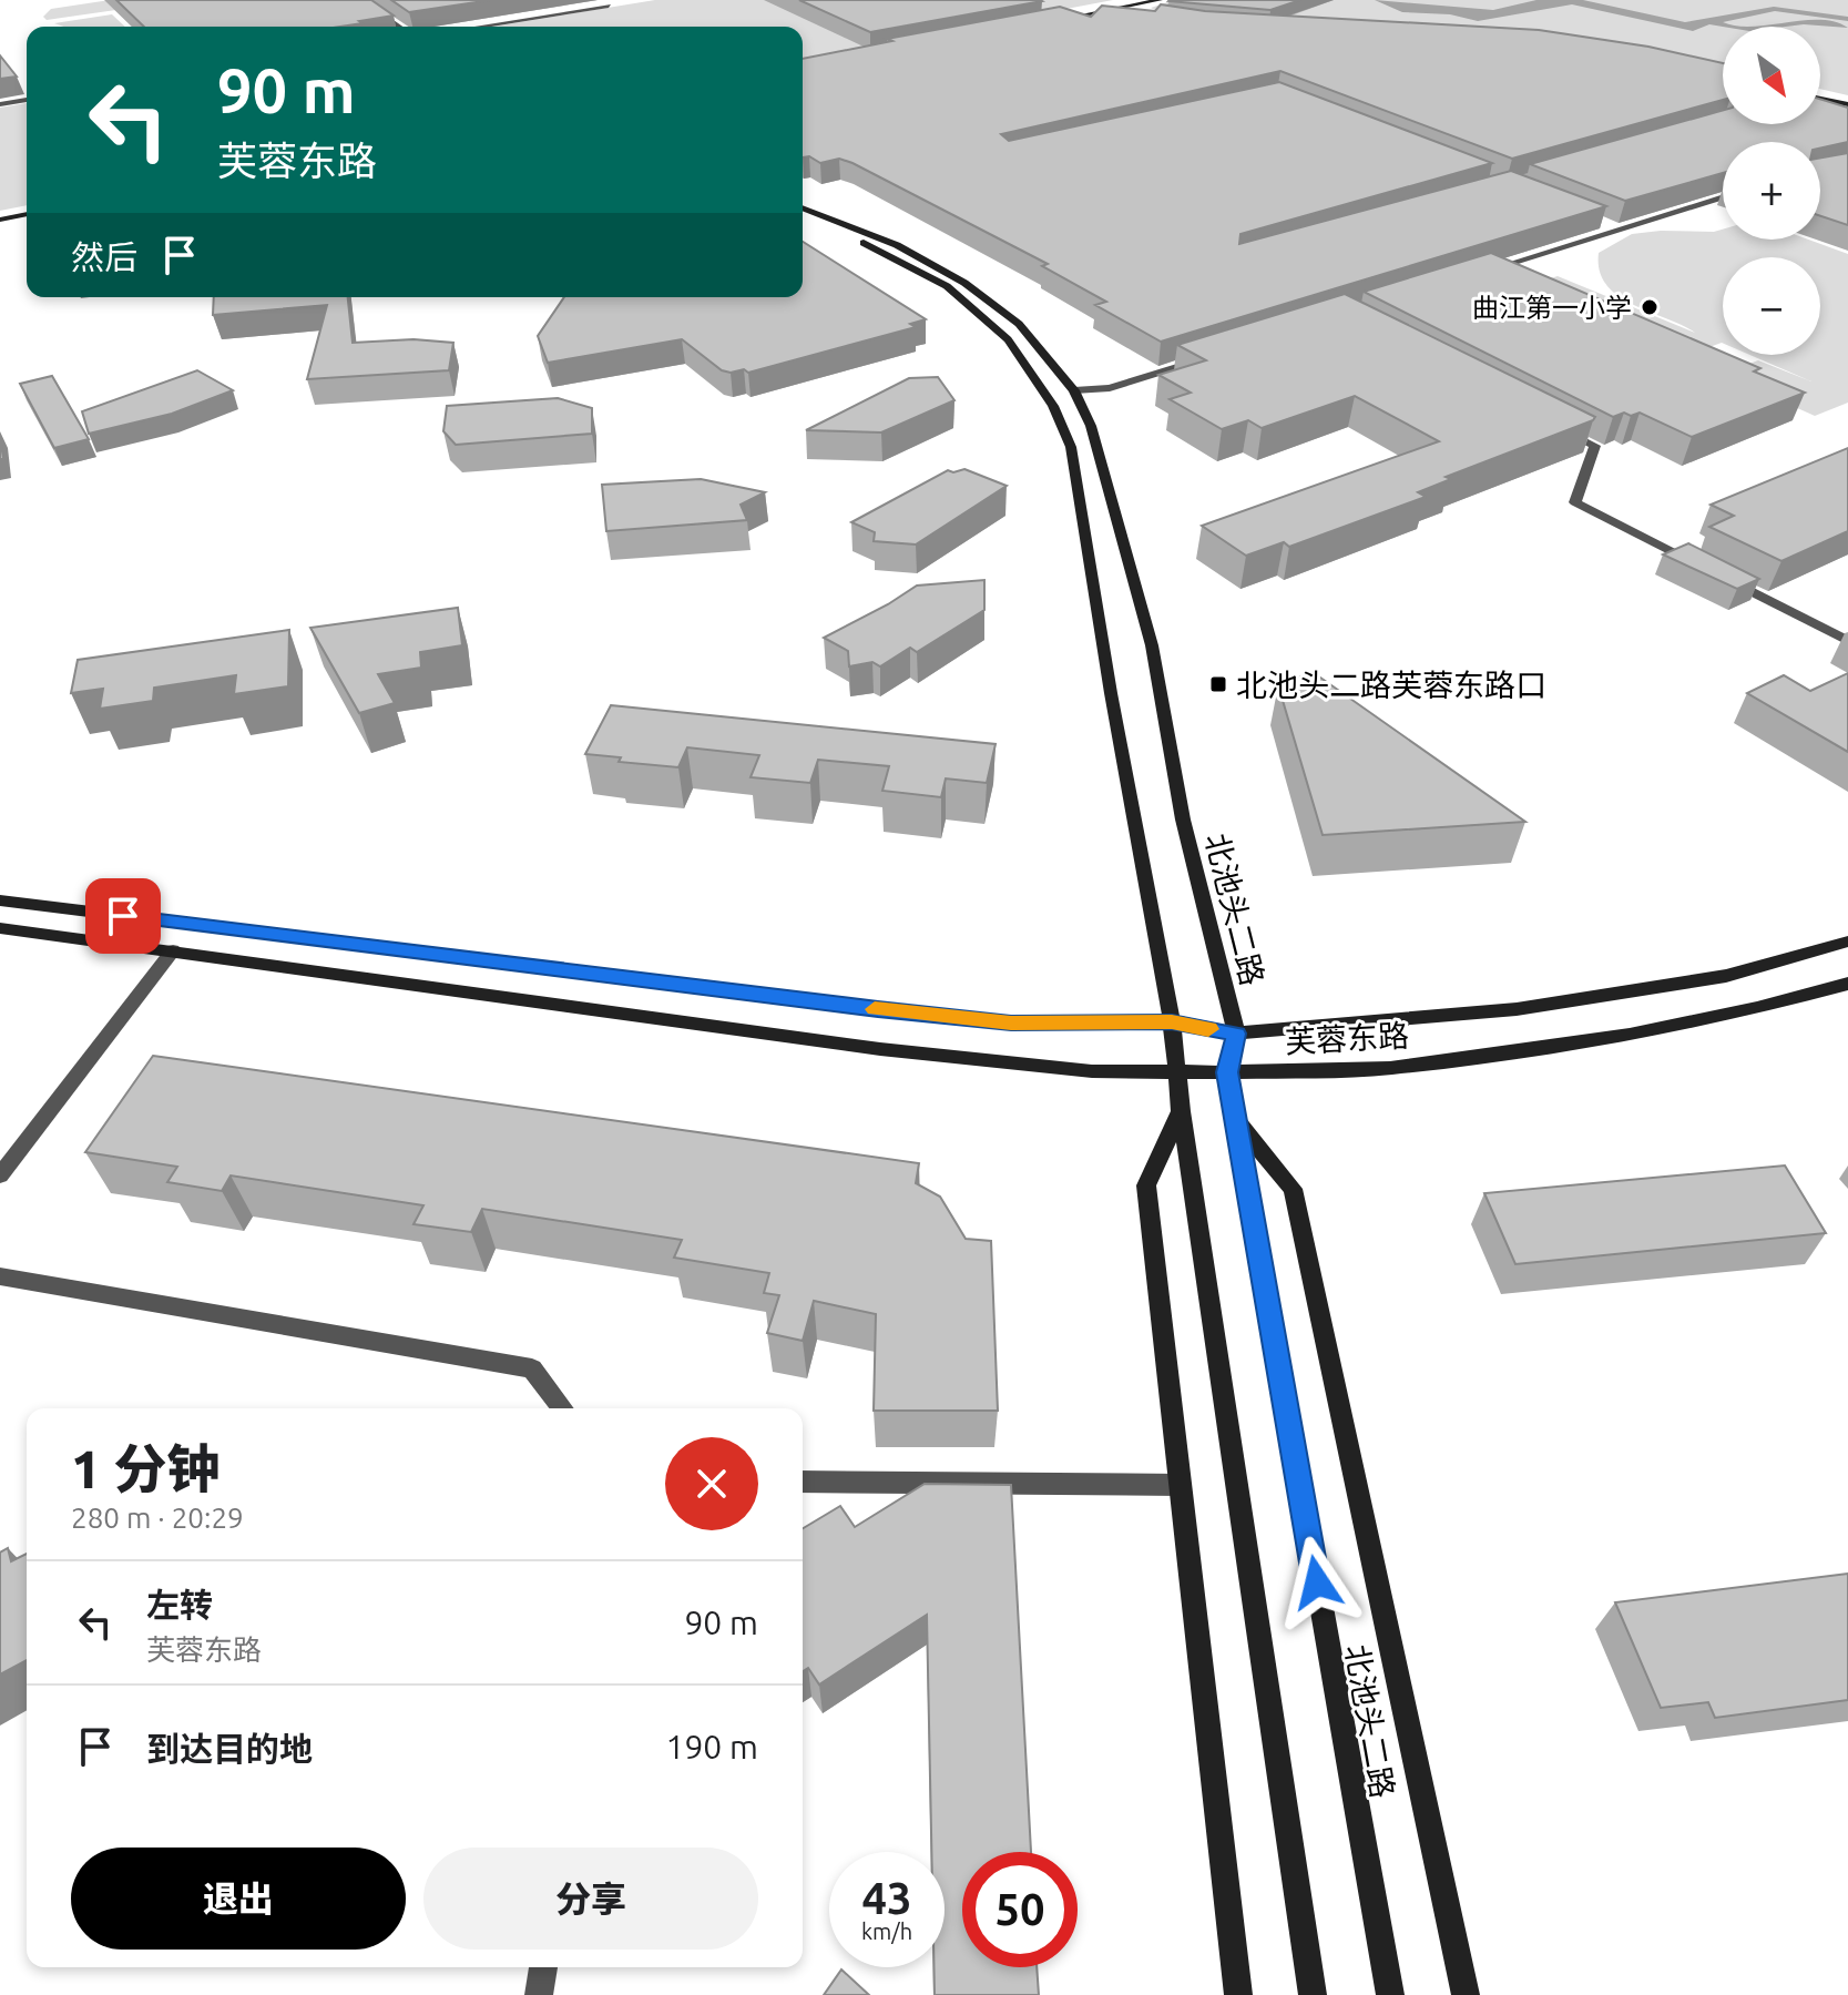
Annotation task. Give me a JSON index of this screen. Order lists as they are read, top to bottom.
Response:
{
  "streets": {
    "main road": ["北池头二路", "芙蓉东路"]
  },
  "crossings": [
    ["北池头二路", "芙蓉东路"]
  ],
  "places": {
    "other": ["曲江第一小学"],
    "transit": ["北池头二路芙蓉东路口"]
  },
  "north": "bottom right",
  "page": {
    "map_buttons": ["+", "−"],
    "turn": ["90 m", "芙蓉东路"],
    "then": "然后",
    "heading": ["1 分钟", "280 m · 20:29"],
    "list": [
      {
        "name": "左转",
        "note": "芙蓉东路",
        "value": "90 m"
      },
      {
        "name": "到达目的地",
        "value": "190 m"
      }
    ],
    "buttons": ["退出", "分享"],
    "speed": "43 km/h",
    "limit": "50"
  }
}
